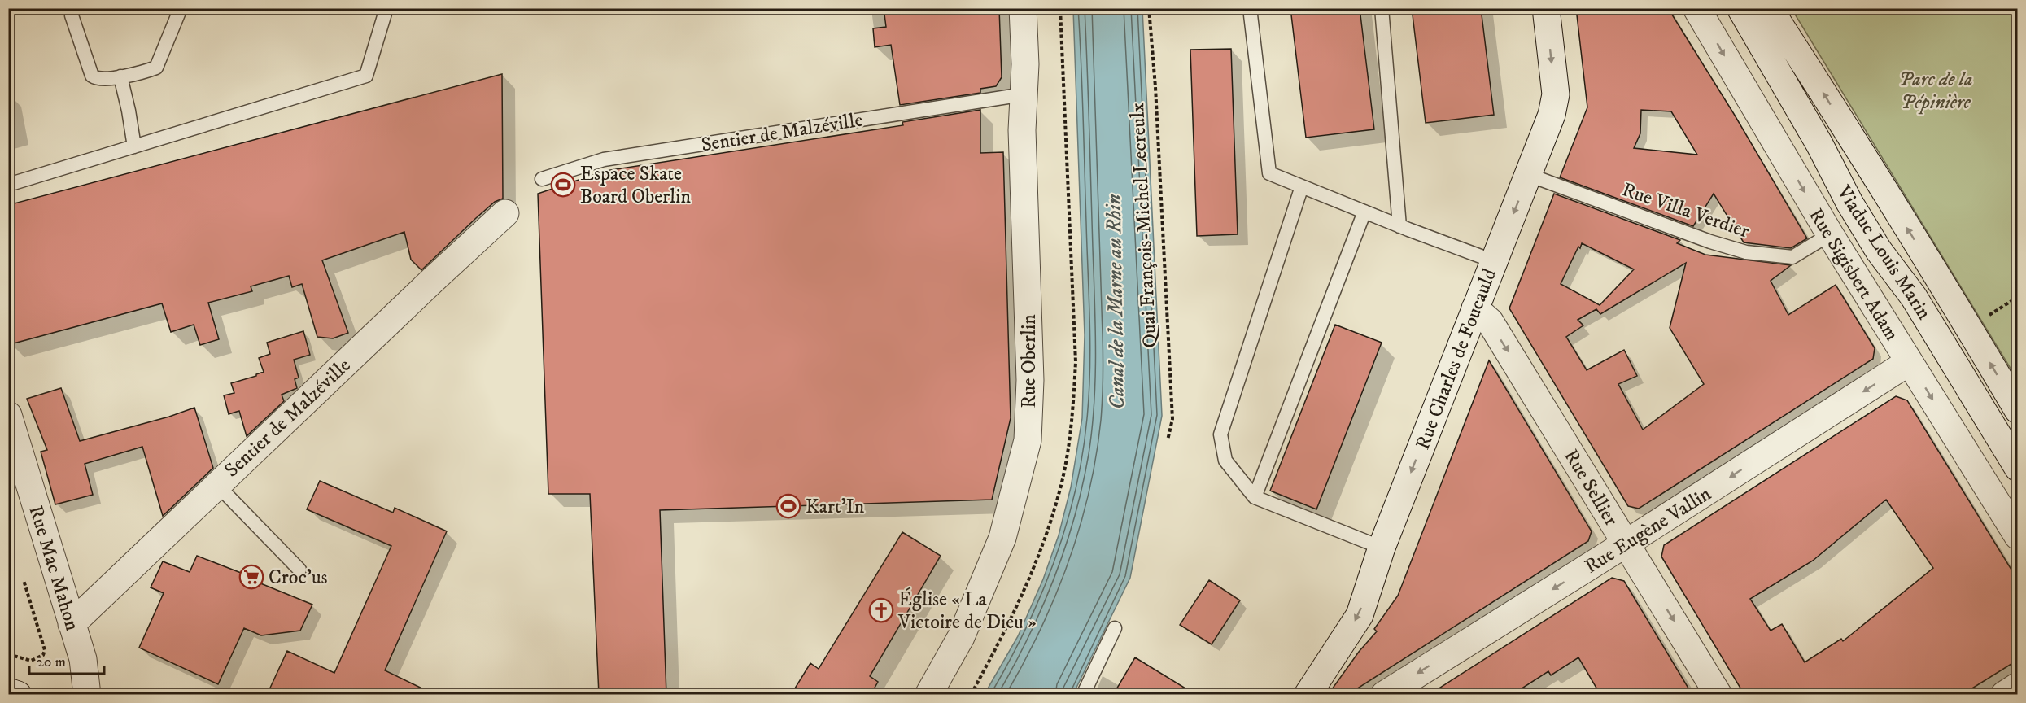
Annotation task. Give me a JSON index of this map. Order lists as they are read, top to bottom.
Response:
{
  "streets": {
    "street": [
      "Sentier de Malzéville",
      "Viaduc Louis Marin",
      "Rue Sigisbert Adam",
      "Rue Charles de Foucauld",
      "Rue Oberlin",
      "Rue Sellier",
      "Rue Eugène Vallin",
      "Rue Mac Mahon"
    ],
    "lane": ["Rue Villa Verdier"],
    "path": ["Quai François-Michel Lecreulx"]
  },
  "crossings": [
    ["Sentier de Malzéville", "Rue Oberlin"],
    ["Sentier de Malzéville", "Rue Mac Mahon"],
    ["Rue Villa Verdier", "Rue Sigisbert Adam"],
    ["Rue Villa Verdier", "Rue Charles de Foucauld"],
    ["Rue Sigisbert Adam", "Rue Eugène Vallin"],
    ["Rue Charles de Foucauld", "Rue Sellier"],
    ["Rue Sellier", "Rue Eugène Vallin"]
  ],
  "one_way": ["Rue Charles de Foucauld", "Rue Sellier", "Rue Eugène Vallin"],
  "water": ["Canal de la Marne au Rhin"],
  "parks": ["Parc de la Pépinière"],
  "places": {
    "sports": ["Espace Skate Board Oberlin", "Kart'In"],
    "supermarket": ["Croc'us"],
    "church": ["Église « La Victoire de Dieu »"]
  },
  "scale_bar": "20 m"
}
